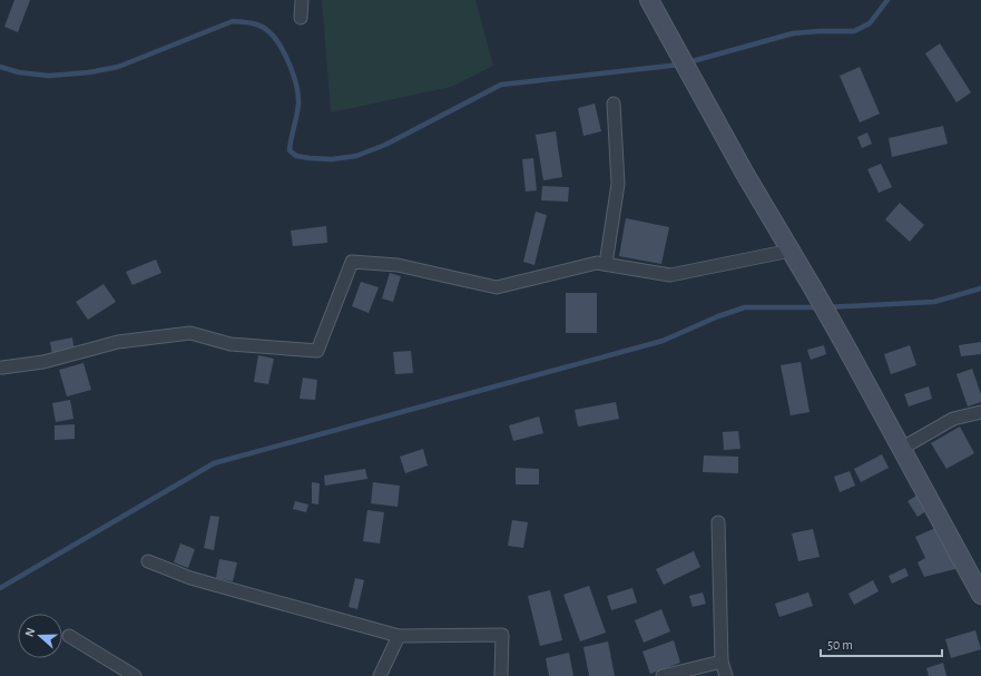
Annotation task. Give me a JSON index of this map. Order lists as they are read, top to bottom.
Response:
{
  "scale_bar": "50 m",
  "north": "left"
}
